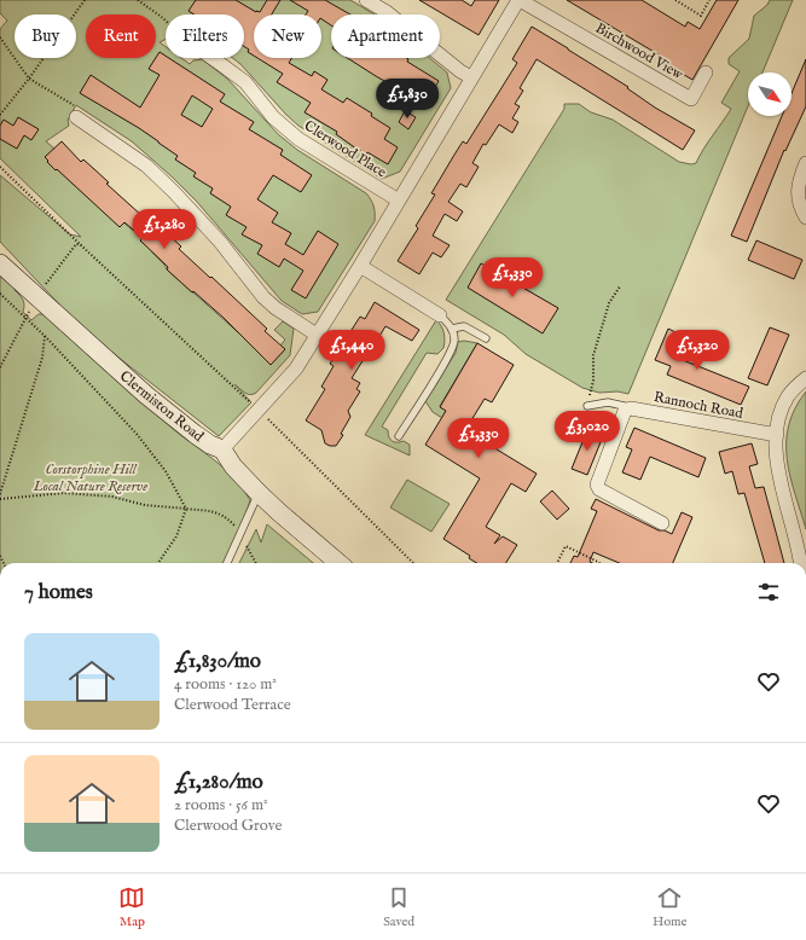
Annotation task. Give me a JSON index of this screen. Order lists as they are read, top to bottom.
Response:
{
  "streets": {
    "street": [
      "Birchwood View",
      "Clerwood Place",
      "Rannoch Road",
      "Clermiston Road"
    ]
  },
  "parks": ["Corstorphine Hill Local Nature Reserve"],
  "north": "bottom right",
  "page": {
    "chip": [
      "Buy",
      "Rent",
      "Filters",
      "New",
      "Apartment"
    ],
    "price": [
      "£1,830",
      "£1,280",
      "£1,330",
      "£1,440",
      "£1,320",
      "£3,020",
      "£1,330"
    ],
    "heading": "7 homes",
    "list": [
      {
        "name": "£1,830/mo",
        "note": "4 rooms · 120 m² · Clerwood Terrace"
      },
      {
        "name": "£1,280/mo",
        "note": "2 rooms · 56 m² · Clerwood Grove"
      }
    ],
    "tabs": ["Map", "Saved", "Home"]
  }
}
